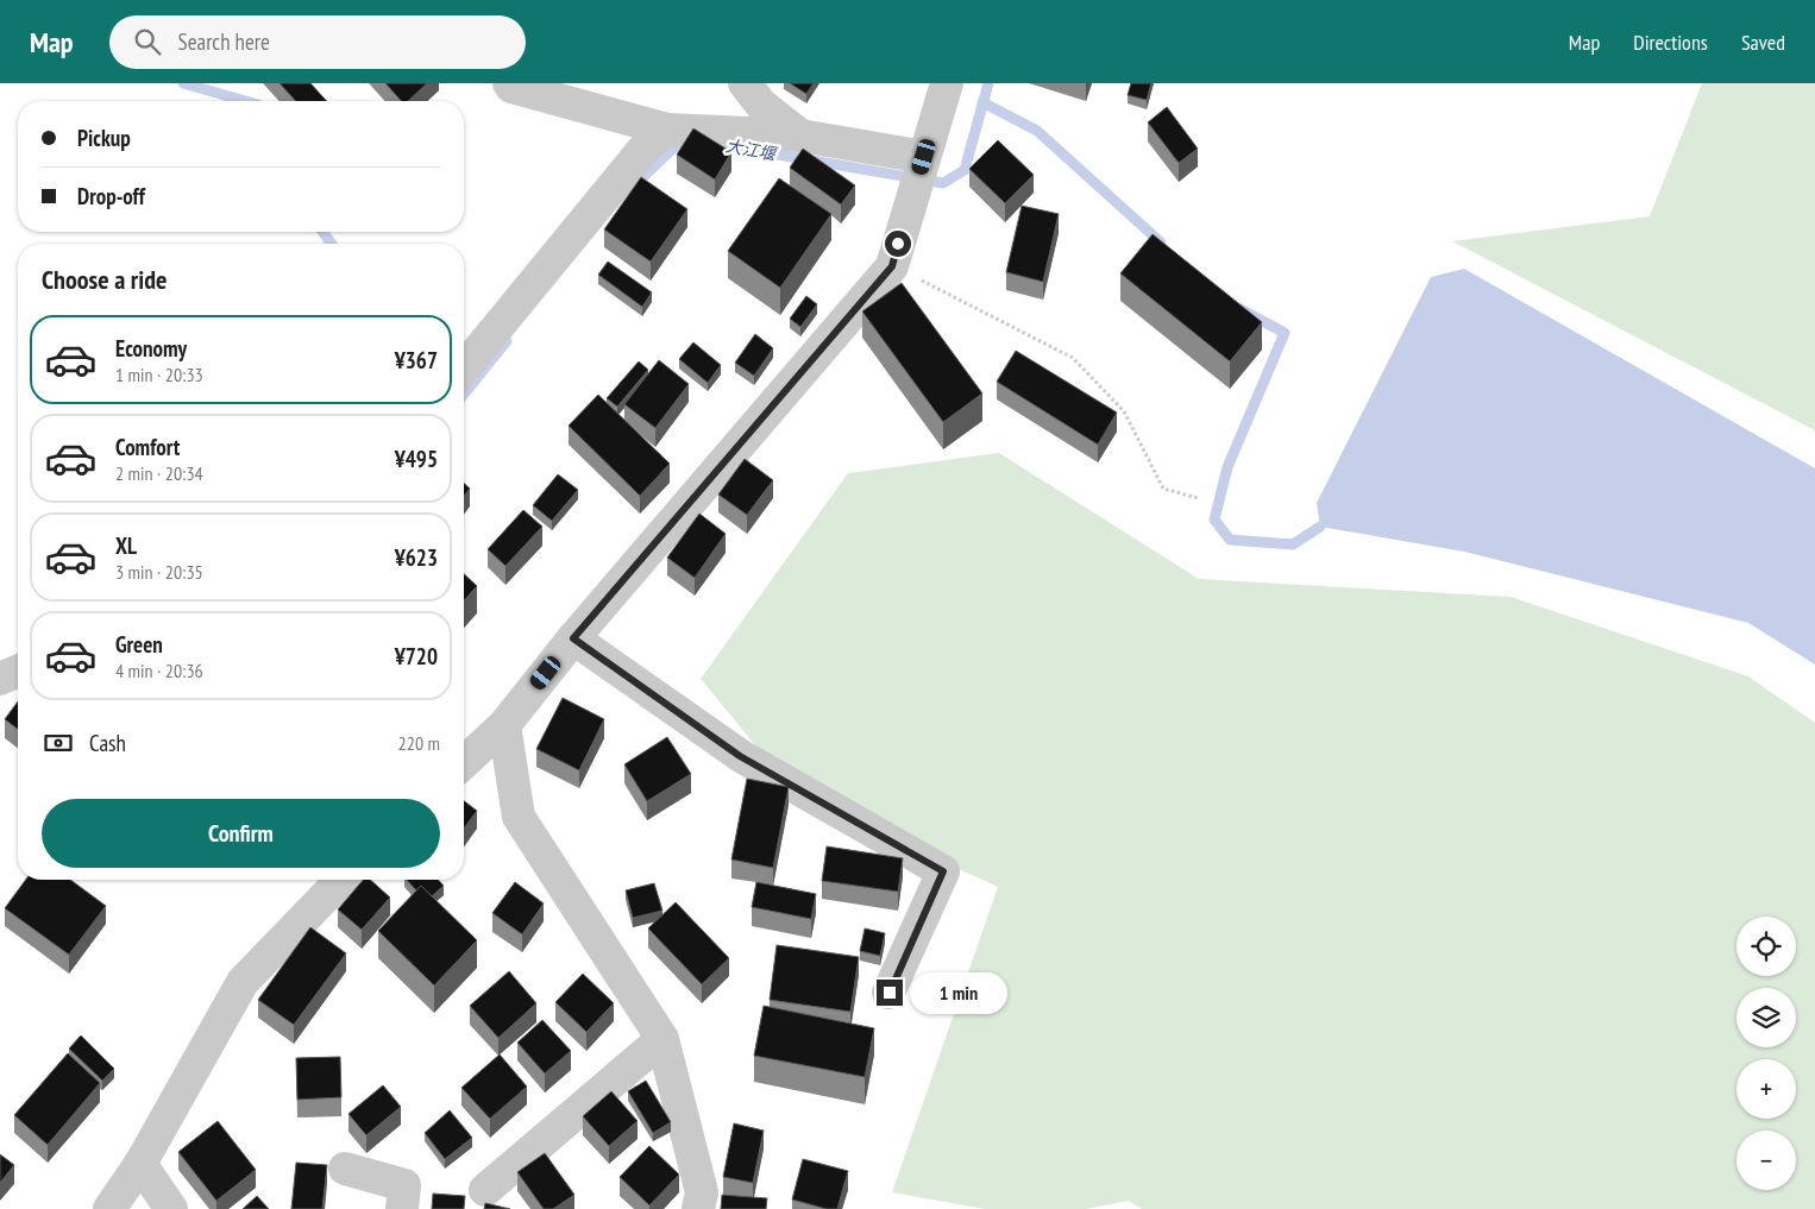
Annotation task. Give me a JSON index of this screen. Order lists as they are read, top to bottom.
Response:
{
  "water": ["大江堰"],
  "page": {
    "header": "Map",
    "search": "Search here",
    "nav": ["Map", "Directions", "Saved"],
    "banner": ["Pickup", "Drop-off"],
    "heading": "Choose a ride",
    "list": [
      {
        "name": "Economy",
        "note": "1 min · 20:33",
        "value": "¥367"
      },
      {
        "name": "Comfort",
        "note": "2 min · 20:34",
        "value": "¥495"
      },
      {
        "name": "XL",
        "note": "3 min · 20:35",
        "value": "¥623"
      },
      {
        "name": "Green",
        "note": "4 min · 20:36",
        "value": "¥720"
      }
    ],
    "pay": ["Cash", "220 m"],
    "buttons": "Confirm",
    "map_buttons": ["+", "−"],
    "bubble": "1 min"
  }
}
